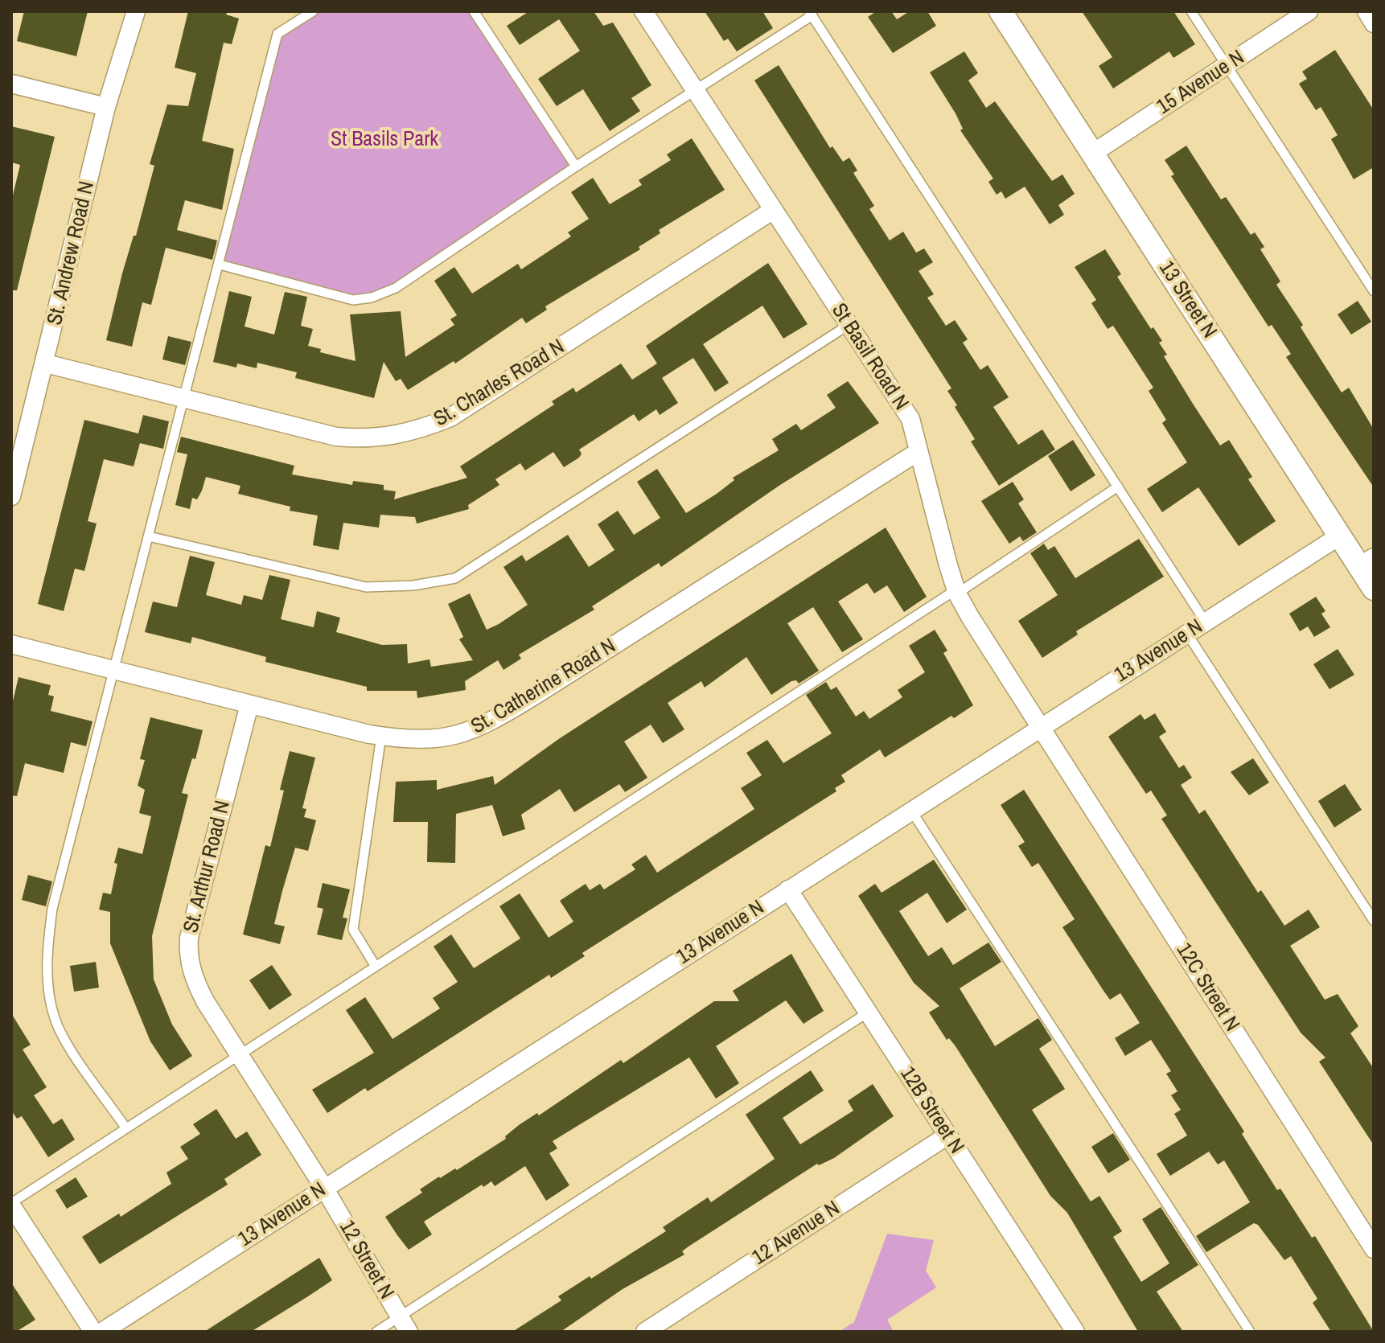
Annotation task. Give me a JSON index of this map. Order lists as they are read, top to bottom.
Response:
{
  "streets": {
    "street": [
      "15 Avenue N",
      "St. Andrew Road N",
      "13 Street N",
      "St Basil Road N",
      "St. Charles Road N",
      "13 Avenue N",
      "St. Catherine Road N",
      "St. Arthur Road N",
      "12C Street N",
      "12B Street N",
      "12 Avenue N",
      "12 Street N"
    ]
  },
  "crossings": [
    ["15 Avenue N", "13 Street N"],
    ["St. Andrew Road N", "St. Charles Road N"],
    ["13 Street N", "13 Avenue N"],
    ["St Basil Road N", "St. Charles Road N"],
    ["St Basil Road N", "13 Avenue N"],
    ["St Basil Road N", "St. Catherine Road N"],
    ["St Basil Road N", "12C Street N"],
    ["13 Avenue N", "St. Arthur Road N"],
    ["13 Avenue N", "12C Street N"],
    ["13 Avenue N", "12B Street N"],
    ["13 Avenue N", "12 Street N"],
    ["St. Catherine Road N", "St. Arthur Road N"],
    ["St. Arthur Road N", "12 Street N"],
    ["12B Street N", "12 Avenue N"]
  ],
  "parks": ["St Basils Park"]
}
